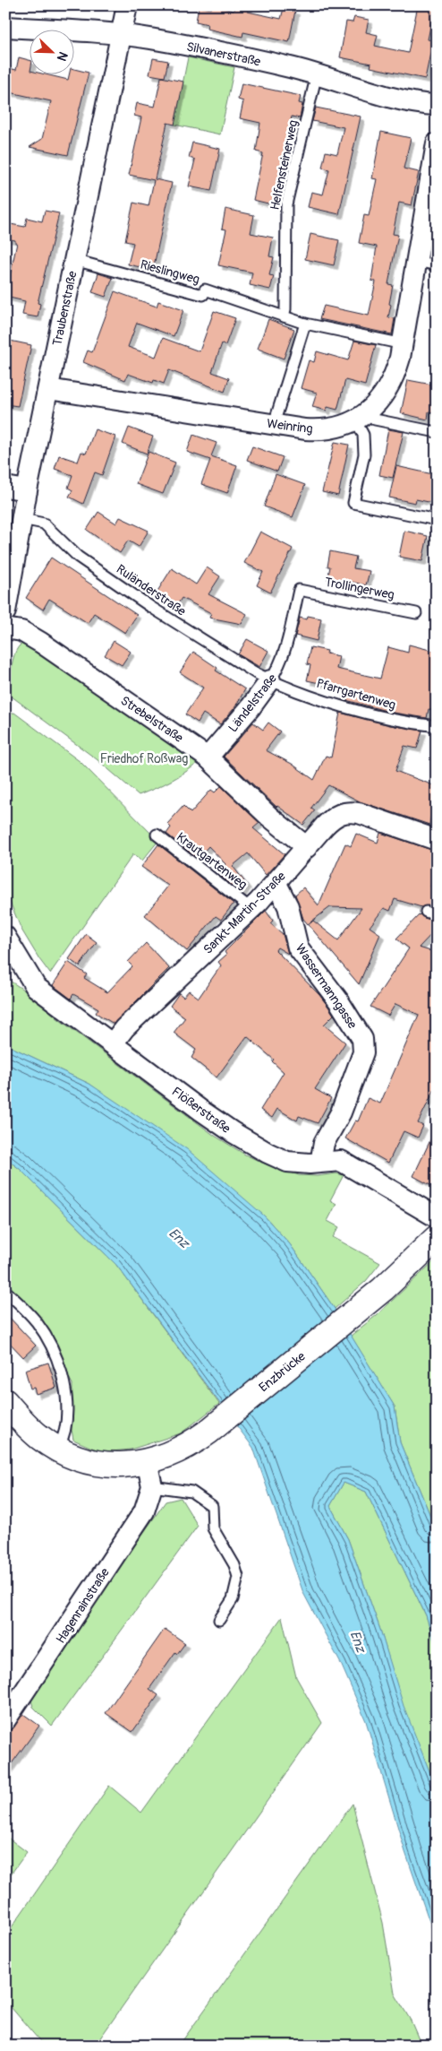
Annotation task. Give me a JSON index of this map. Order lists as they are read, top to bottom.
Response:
{
  "streets": {
    "street": [
      "Silvanerstraße",
      "Traubenstraße",
      "Weinring",
      "Ländelstraße",
      "Strebelstraße",
      "Sankt-Martin-Straße",
      "Wassermanngasse",
      "Flößerstraße",
      "Enzbrücke",
      "Hagenrainstraße"
    ],
    "lane": [
      "Helfensteinerweg",
      "Rieslingweg",
      "Trollingerweg",
      "Ruländerstraße",
      "Pfarrgartenweg",
      "Krautgartenweg"
    ]
  },
  "crossings": [
    ["Silvanerstraße", "Helfensteinerweg"],
    ["Silvanerstraße", "Traubenstraße"],
    ["Helfensteinerweg", "Rieslingweg"],
    ["Rieslingweg", "Traubenstraße"],
    ["Rieslingweg", "Weinring"],
    ["Traubenstraße", "Weinring"],
    ["Traubenstraße", "Ruländerstraße"],
    ["Trollingerweg", "Ländelstraße"],
    ["Ruländerstraße", "Pfarrgartenweg"],
    ["Ruländerstraße", "Ländelstraße"],
    ["Pfarrgartenweg", "Ländelstraße"],
    ["Ländelstraße", "Strebelstraße"],
    ["Strebelstraße", "Sankt-Martin-Straße"],
    ["Krautgartenweg", "Sankt-Martin-Straße"],
    ["Sankt-Martin-Straße", "Wassermanngasse"],
    ["Sankt-Martin-Straße", "Flößerstraße"],
    ["Wassermanngasse", "Flößerstraße"],
    ["Enzbrücke", "Hagenrainstraße"]
  ],
  "water": ["Enz"],
  "parks": ["Friedhof Roßwag"],
  "north": "bottom right"
}
